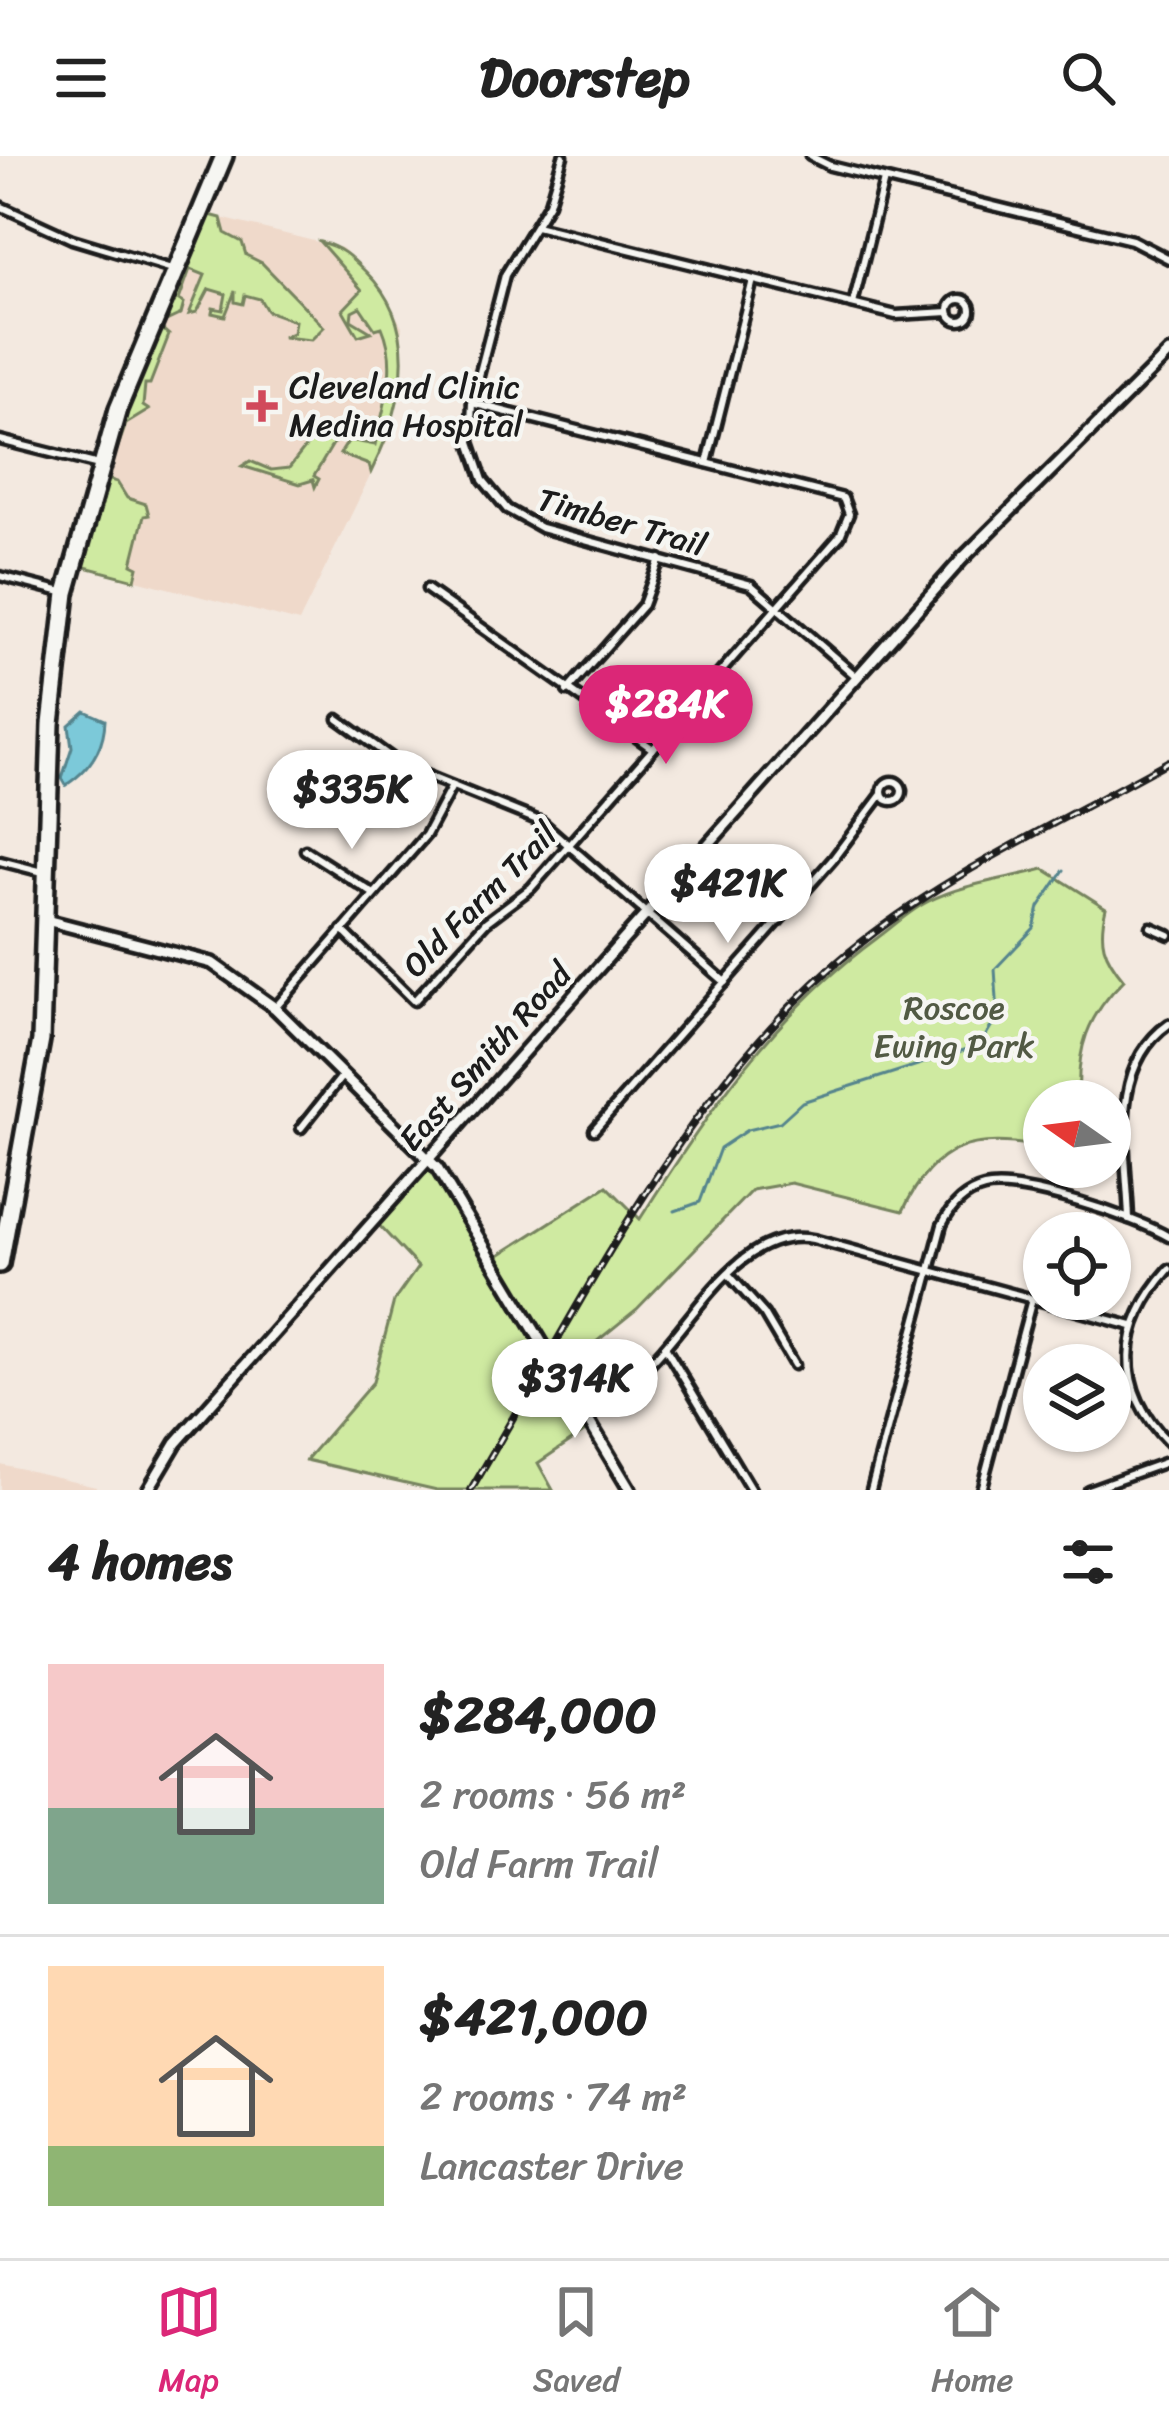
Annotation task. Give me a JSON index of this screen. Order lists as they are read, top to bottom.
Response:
{
  "streets": {
    "street": ["Timber Trail", "Old Farm Trail", "East Smith Road"]
  },
  "crossings": [
    ["Timber Trail", "Old Farm Trail"],
    ["Timber Trail", "East Smith Road"]
  ],
  "parks": ["Roscoe Ewing Park"],
  "places": {
    "health": ["Cleveland Clinic Medina Hospital"]
  },
  "north": "left",
  "page": {
    "header": "Doorstep",
    "price": [
      "$284K",
      "$335K",
      "$421K",
      "$314K"
    ],
    "heading": "4 homes",
    "list": [
      {
        "name": "$284,000",
        "note": "2 rooms · 56 m² · Old Farm Trail"
      },
      {
        "name": "$421,000",
        "note": "2 rooms · 74 m² · Lancaster Drive"
      }
    ],
    "tabs": ["Map", "Saved", "Home"]
  }
}
